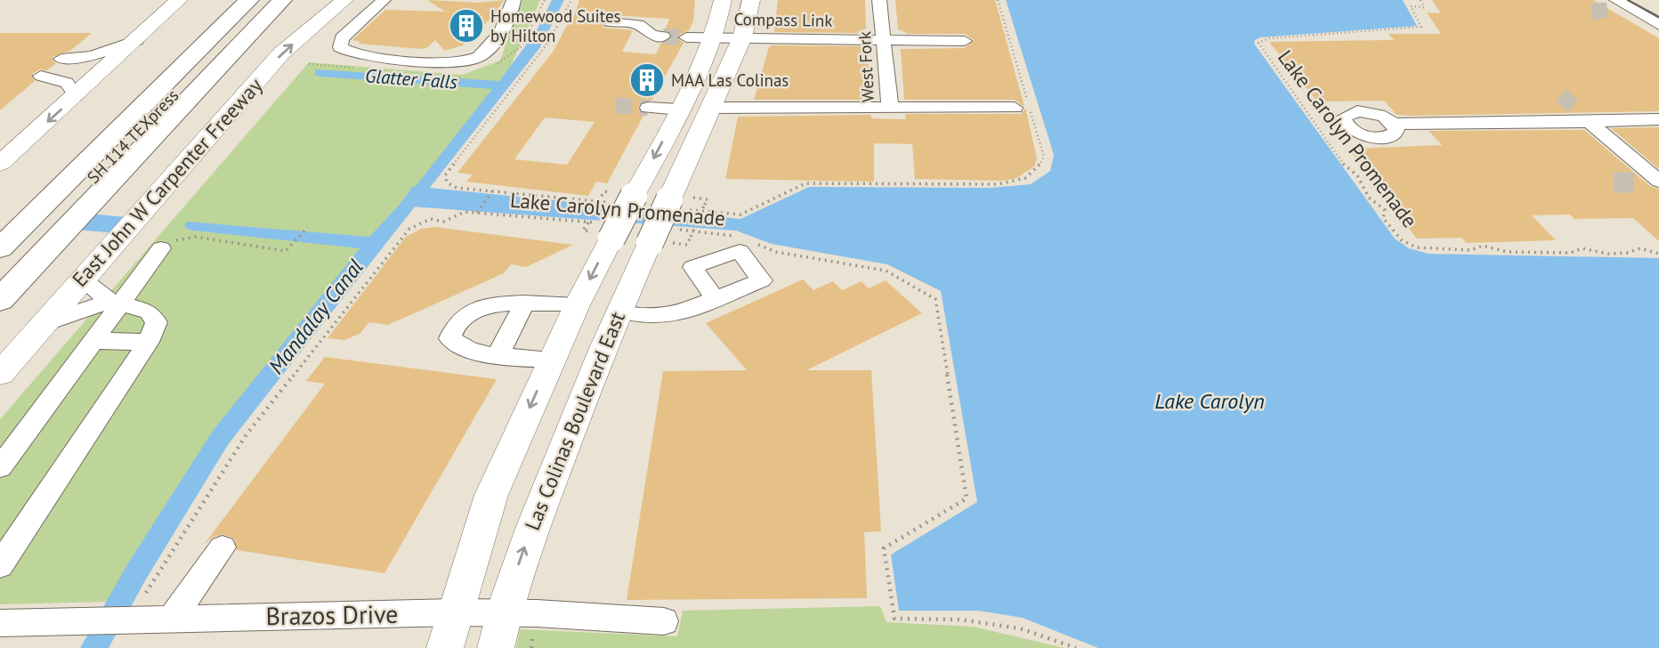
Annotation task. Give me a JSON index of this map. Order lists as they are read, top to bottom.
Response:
{
  "streets": {
    "highway": ["SH 114 TEXpress", "East John W Carpenter Freeway"],
    "main road": ["Las Colinas Boulevard East"],
    "street": ["Compass Link", "West Fork", "Brazos Drive"],
    "path": ["Lake Carolyn Promenade"]
  },
  "crossings": [
    ["Compass Link", "West Fork"],
    ["Compass Link", "Las Colinas Boulevard East"],
    ["West Fork", "Las Colinas Boulevard East"],
    ["Lake Carolyn Promenade", "Las Colinas Boulevard East"],
    ["Las Colinas Boulevard East", "Brazos Drive"]
  ],
  "water": ["Glatter Falls", "Mandalay Canal", "Lake Carolyn"],
  "places": {
    "building": ["Homewood Suites by Hilton", "MAA Las Colinas"]
  }
}
